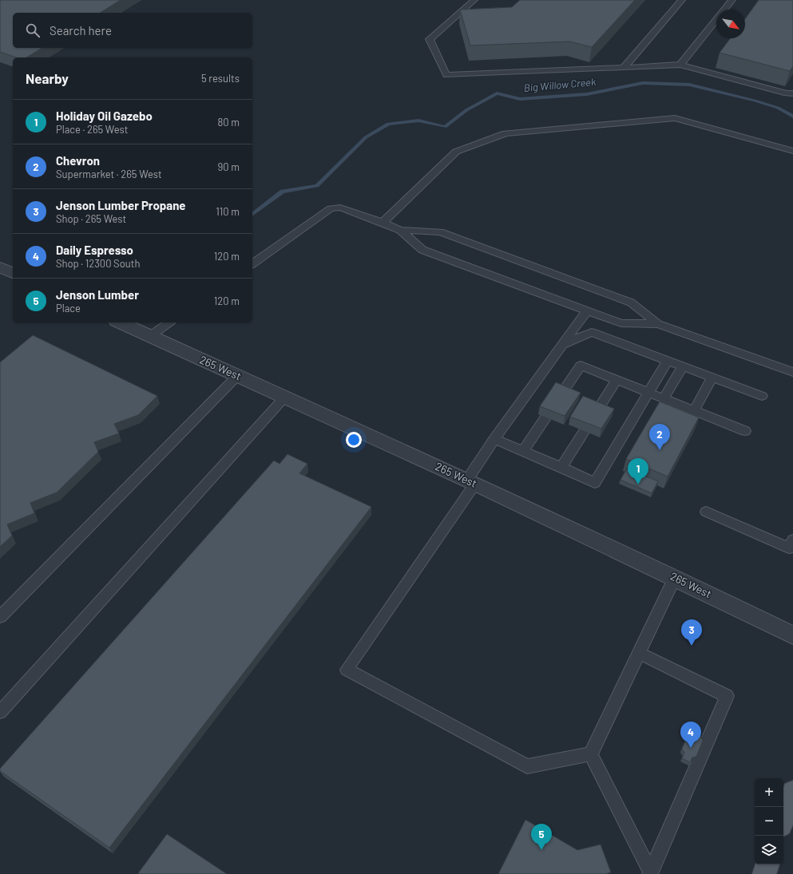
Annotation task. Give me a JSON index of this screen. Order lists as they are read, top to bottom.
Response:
{
  "streets": {
    "street": ["265 West"]
  },
  "water": ["Big Willow Creek"],
  "north": "bottom right",
  "page": {
    "search": "Search here",
    "heading": ["Nearby", "5 results"],
    "list": [
      {
        "mark": "1",
        "name": "Holiday Oil Gazebo",
        "note": "Place · 265 West",
        "value": "80 m"
      },
      {
        "mark": "2",
        "name": "Chevron",
        "note": "Supermarket · 265 West",
        "value": "90 m"
      },
      {
        "mark": "3",
        "name": "Jenson Lumber Propane",
        "note": "Shop · 265 West",
        "value": "110 m"
      },
      {
        "mark": "4",
        "name": "Daily Espresso",
        "note": "Shop · 12300 South",
        "value": "120 m"
      },
      {
        "mark": "5",
        "name": "Jenson Lumber",
        "note": "Place",
        "value": "120 m"
      }
    ],
    "pins": [
      "2",
      "1",
      "3",
      "4",
      "5"
    ],
    "map_buttons": ["+", "−"]
  }
}
